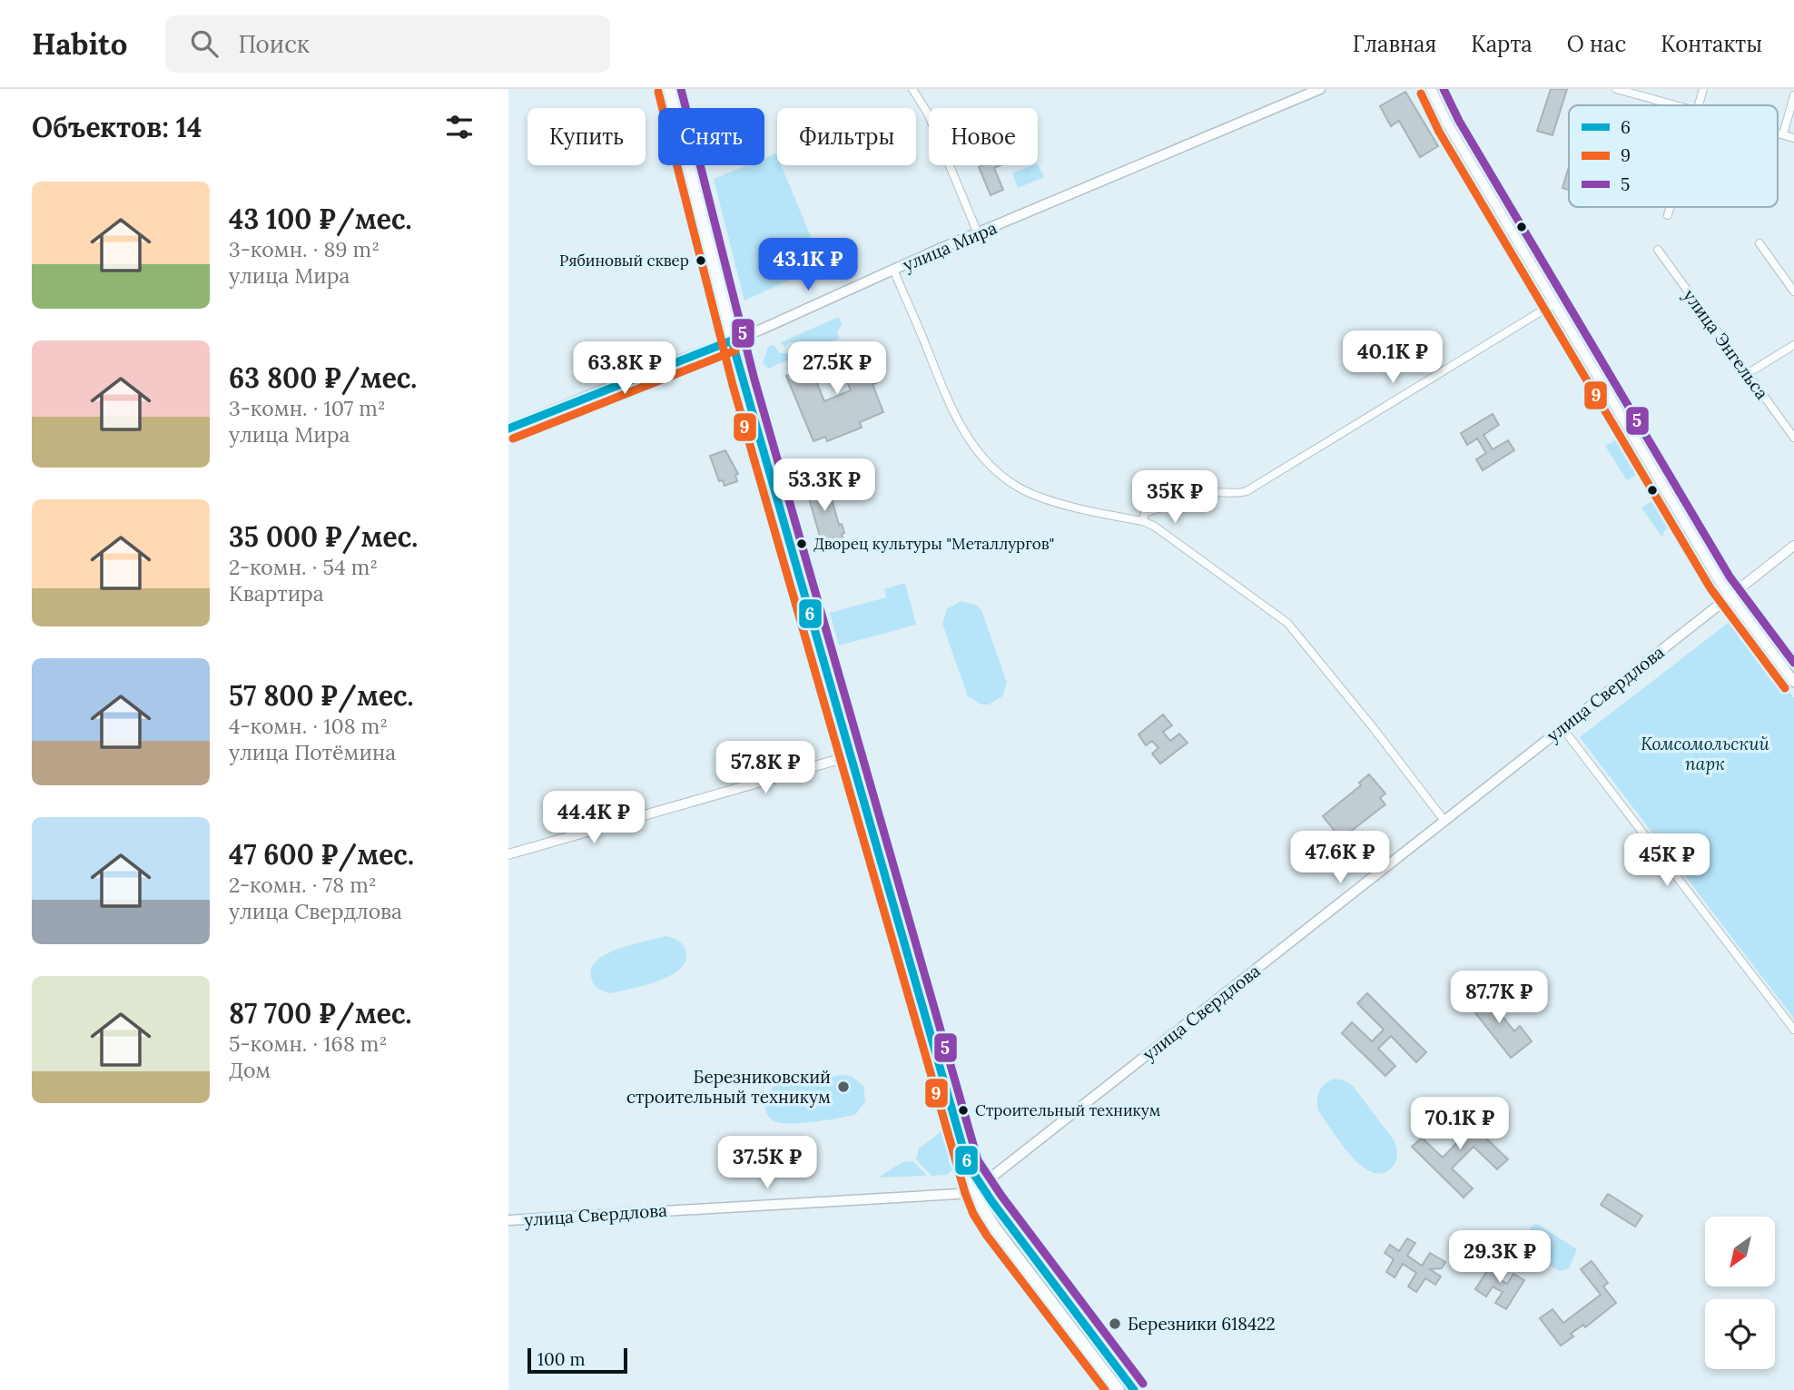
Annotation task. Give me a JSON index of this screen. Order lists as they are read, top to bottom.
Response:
{
  "streets": {
    "main road": ["улица Мира", "улица Свердлова"],
    "street": ["улица Энгельса"]
  },
  "parks": ["Комсомольский парк"],
  "places": [
    "Рябиновый сквер",
    "Дворец культуры \"Металлургов\"",
    "Березниковский строительный техникум",
    "Строительный техникум",
    "Березники 618422"
  ],
  "lines": ["transit line 5", "transit line 9", "transit line 6"],
  "legend": ["6", "9", "5"],
  "scale_bar": "100 m",
  "north": "bottom left",
  "page": {
    "header": "Habito",
    "search": "Поиск",
    "nav": [
      "Главная",
      "Карта",
      "О нас",
      "Контакты"
    ],
    "heading": "Объектов: 14",
    "chip": [
      "Купить",
      "Снять",
      "Фильтры",
      "Новое"
    ],
    "list": [
      {
        "name": "43 100 ₽/мес.",
        "note": "3-комн. · 89 m² · улица Мира"
      },
      {
        "name": "63 800 ₽/мес.",
        "note": "3-комн. · 107 m² · улица Мира"
      },
      {
        "name": "35 000 ₽/мес.",
        "note": "2-комн. · 54 m² · Квартира"
      },
      {
        "name": "57 800 ₽/мес.",
        "note": "4-комн. · 108 m² · улица Потёмина"
      },
      {
        "name": "47 600 ₽/мес.",
        "note": "2-комн. · 78 m² · улица Свердлова"
      },
      {
        "name": "87 700 ₽/мес.",
        "note": "5-комн. · 168 m² · Дом"
      }
    ],
    "price": [
      "43.1K ₽",
      "40.1K ₽",
      "63.8K ₽",
      "27.5K ₽",
      "53.3K ₽",
      "35K ₽",
      "57.8K ₽",
      "44.4K ₽",
      "47.6K ₽",
      "45K ₽",
      "87.7K ₽",
      "70.1K ₽",
      "37.5K ₽",
      "29.3K ₽"
    ],
    "scale": "100 m"
  }
}
